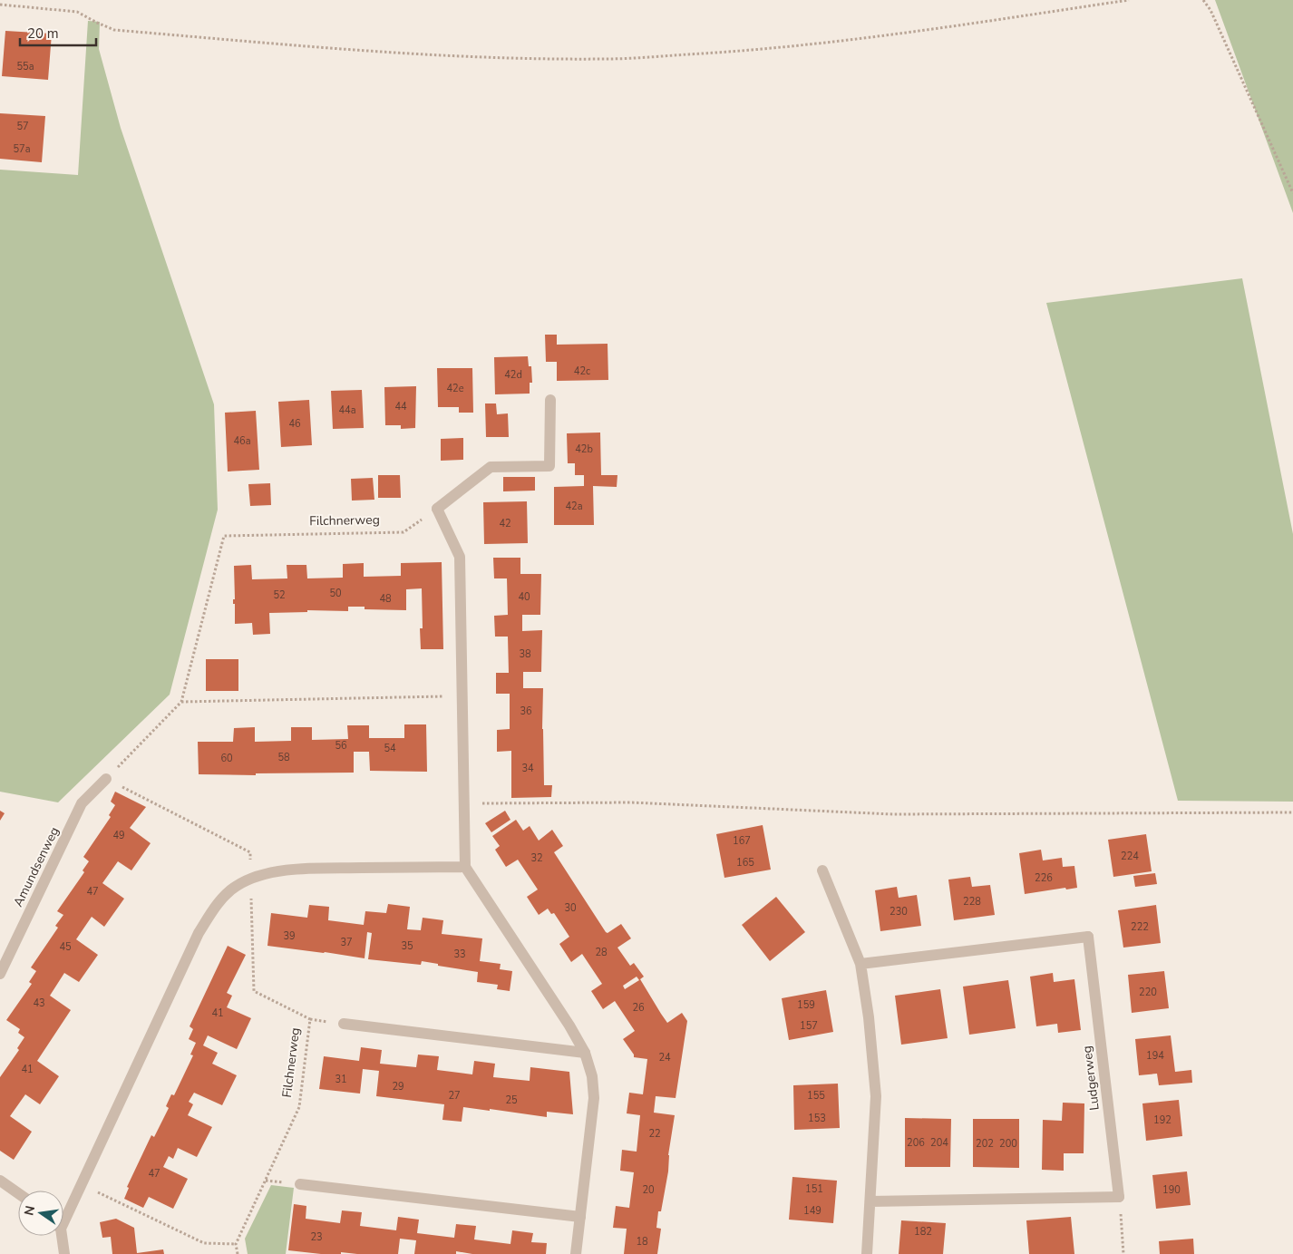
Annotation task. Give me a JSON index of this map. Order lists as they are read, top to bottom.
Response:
{
  "streets": {
    "street": ["Amundsenweg", "Ludgerweg"],
    "path": ["Filchnerweg"]
  },
  "crossings": [
    ["Filchnerweg", "Amundsenweg"]
  ],
  "house_numbers": [
    "55a",
    "57",
    "57a",
    "42c",
    "42d",
    "42e",
    "44",
    "44a",
    "46",
    "46a",
    "42b",
    "42a",
    "42",
    "50",
    "52",
    "40",
    "48",
    "38",
    "36",
    "56",
    "54",
    "58",
    "60",
    "34",
    "49",
    "167",
    "224",
    "32",
    "165",
    "226",
    "47",
    "228",
    "30",
    "230",
    "222",
    "39",
    "37",
    "35",
    "45",
    "28",
    "33",
    "220",
    "43",
    "159",
    "26",
    "41",
    "157",
    "194",
    "24",
    "41",
    "31",
    "29",
    "27",
    "155",
    "25",
    "153",
    "192",
    "22",
    "206",
    "204",
    "202",
    "200",
    "47",
    "151",
    "20",
    "190",
    "149",
    "182",
    "23",
    "18"
  ],
  "scale_bar": "20 m",
  "north": "left"
}
